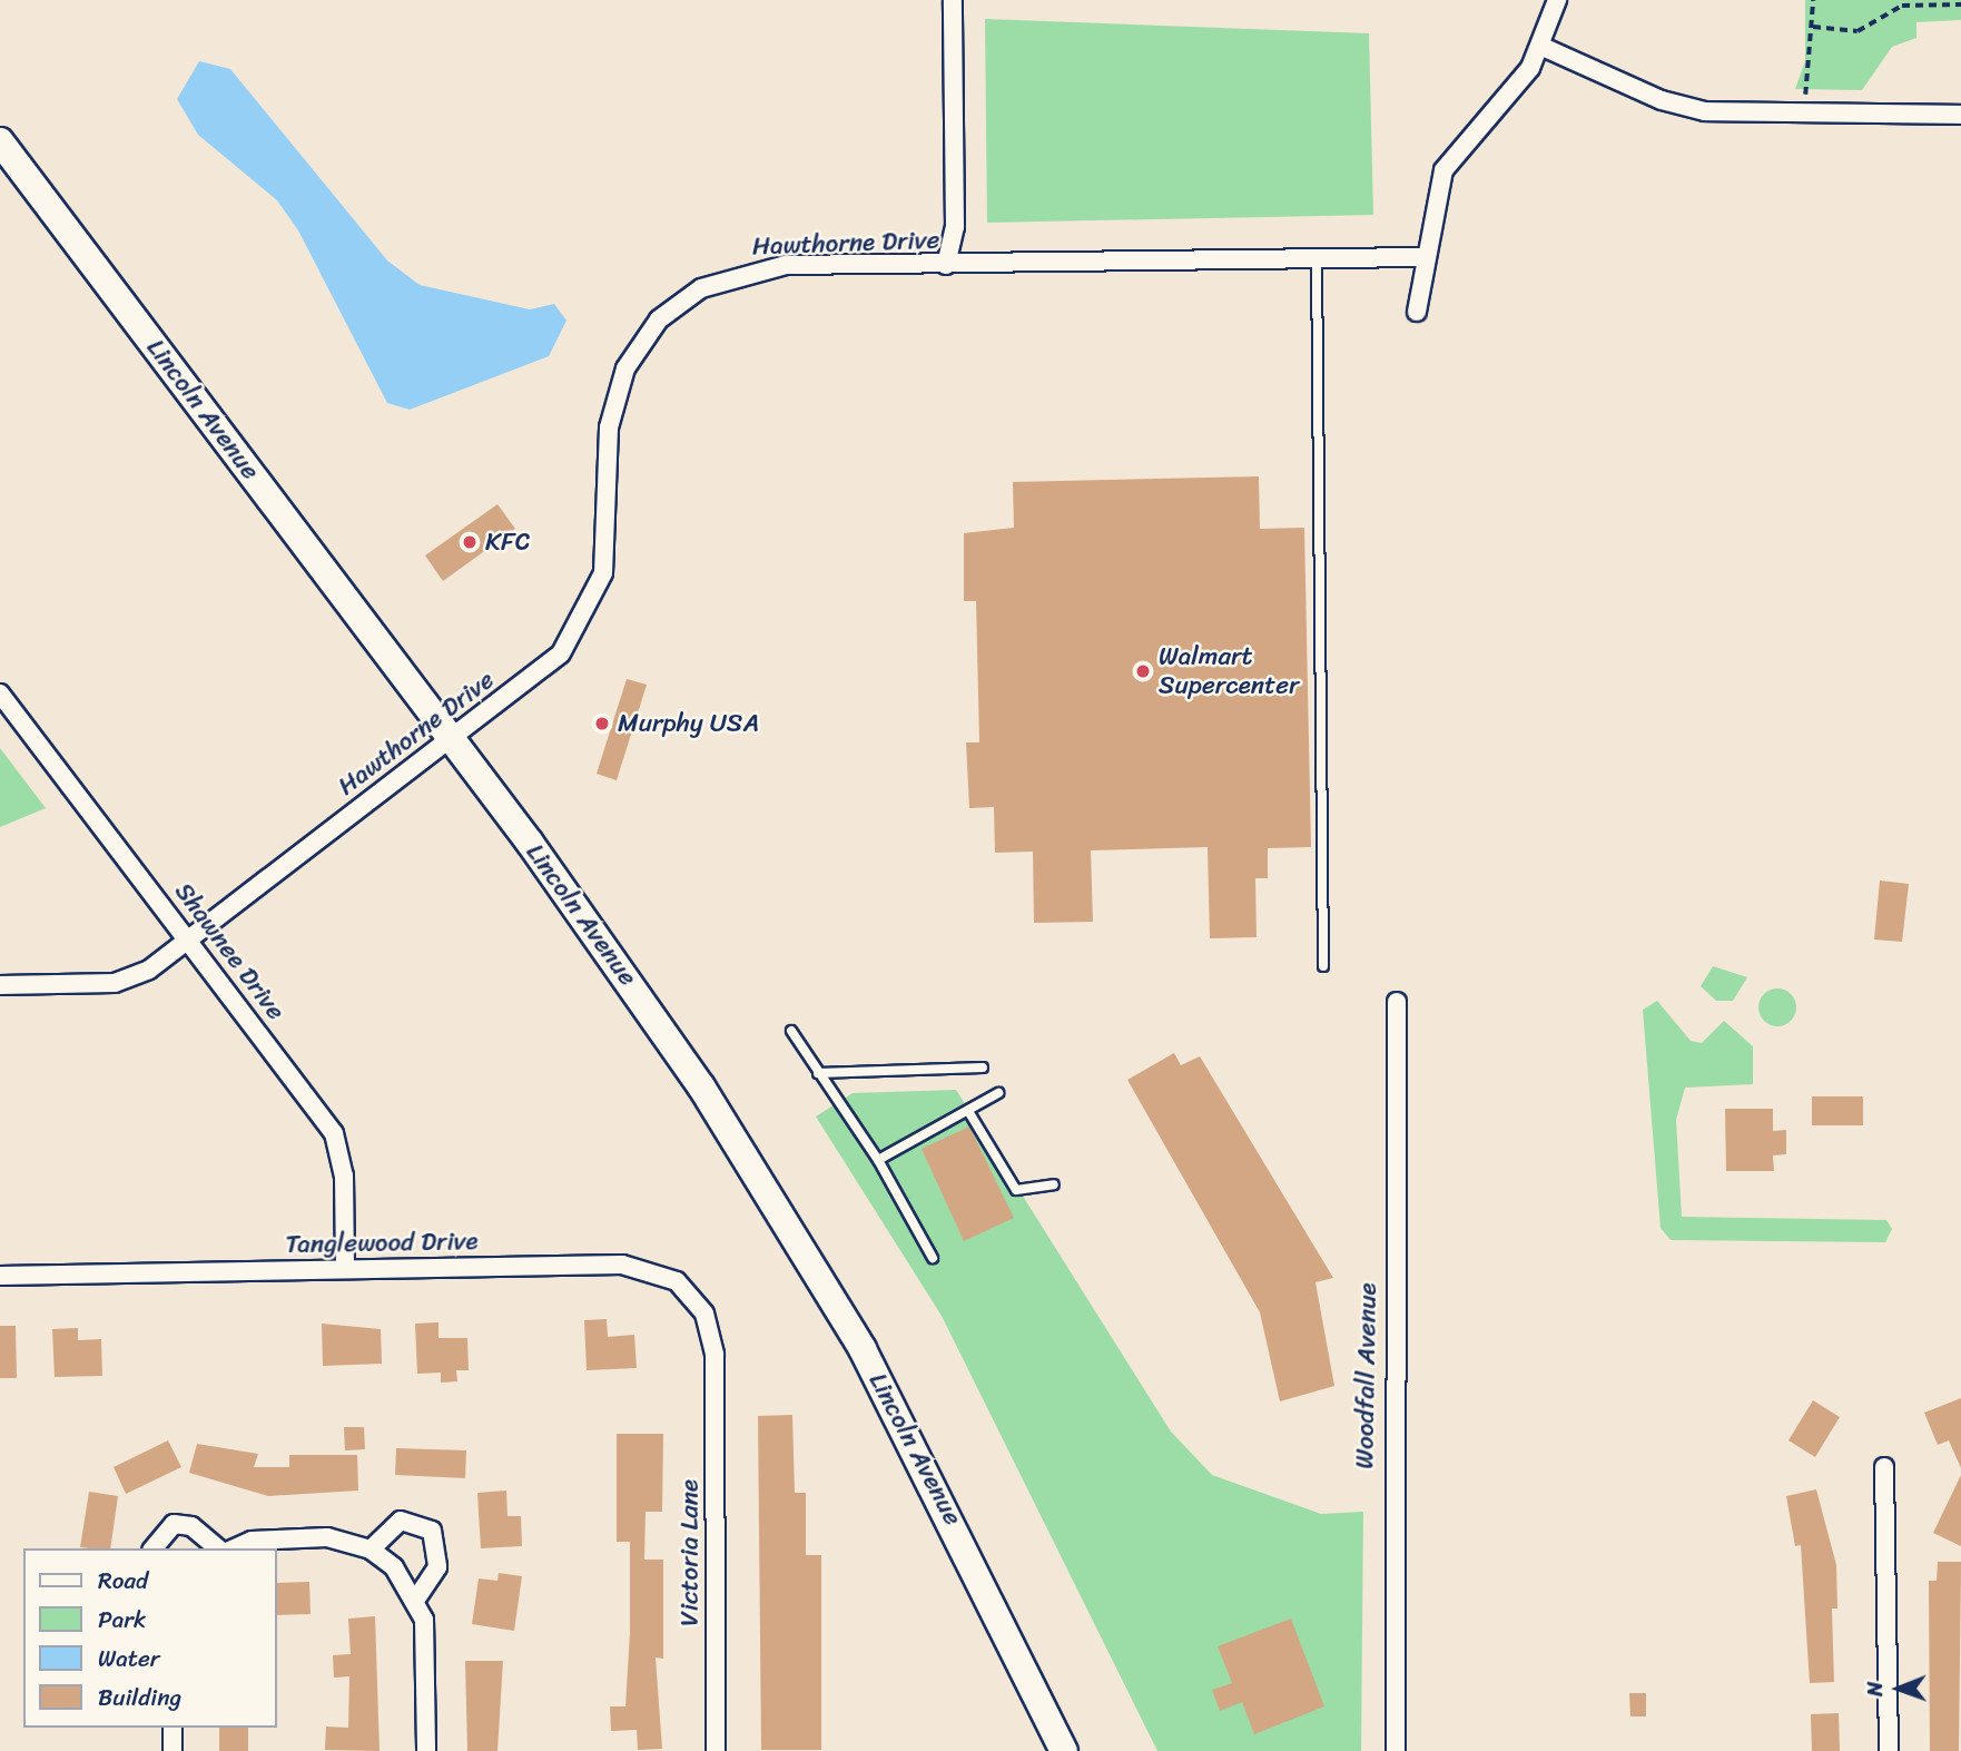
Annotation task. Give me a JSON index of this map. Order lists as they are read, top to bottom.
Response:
{
  "streets": {
    "main road": ["Lincoln Avenue"],
    "street": [
      "Hawthorne Drive",
      "Shawnee Drive",
      "Tanglewood Drive",
      "Woodfall Avenue",
      "Victoria Lane"
    ]
  },
  "crossings": [
    ["Hawthorne Drive", "Lincoln Avenue"],
    ["Hawthorne Drive", "Shawnee Drive"],
    ["Shawnee Drive", "Tanglewood Drive"],
    ["Tanglewood Drive", "Victoria Lane"]
  ],
  "places": ["KFC", "Walmart Supercenter", "Murphy USA"],
  "legend": [
    "Road",
    "Park",
    "Water",
    "Building"
  ],
  "north": "left"
}
